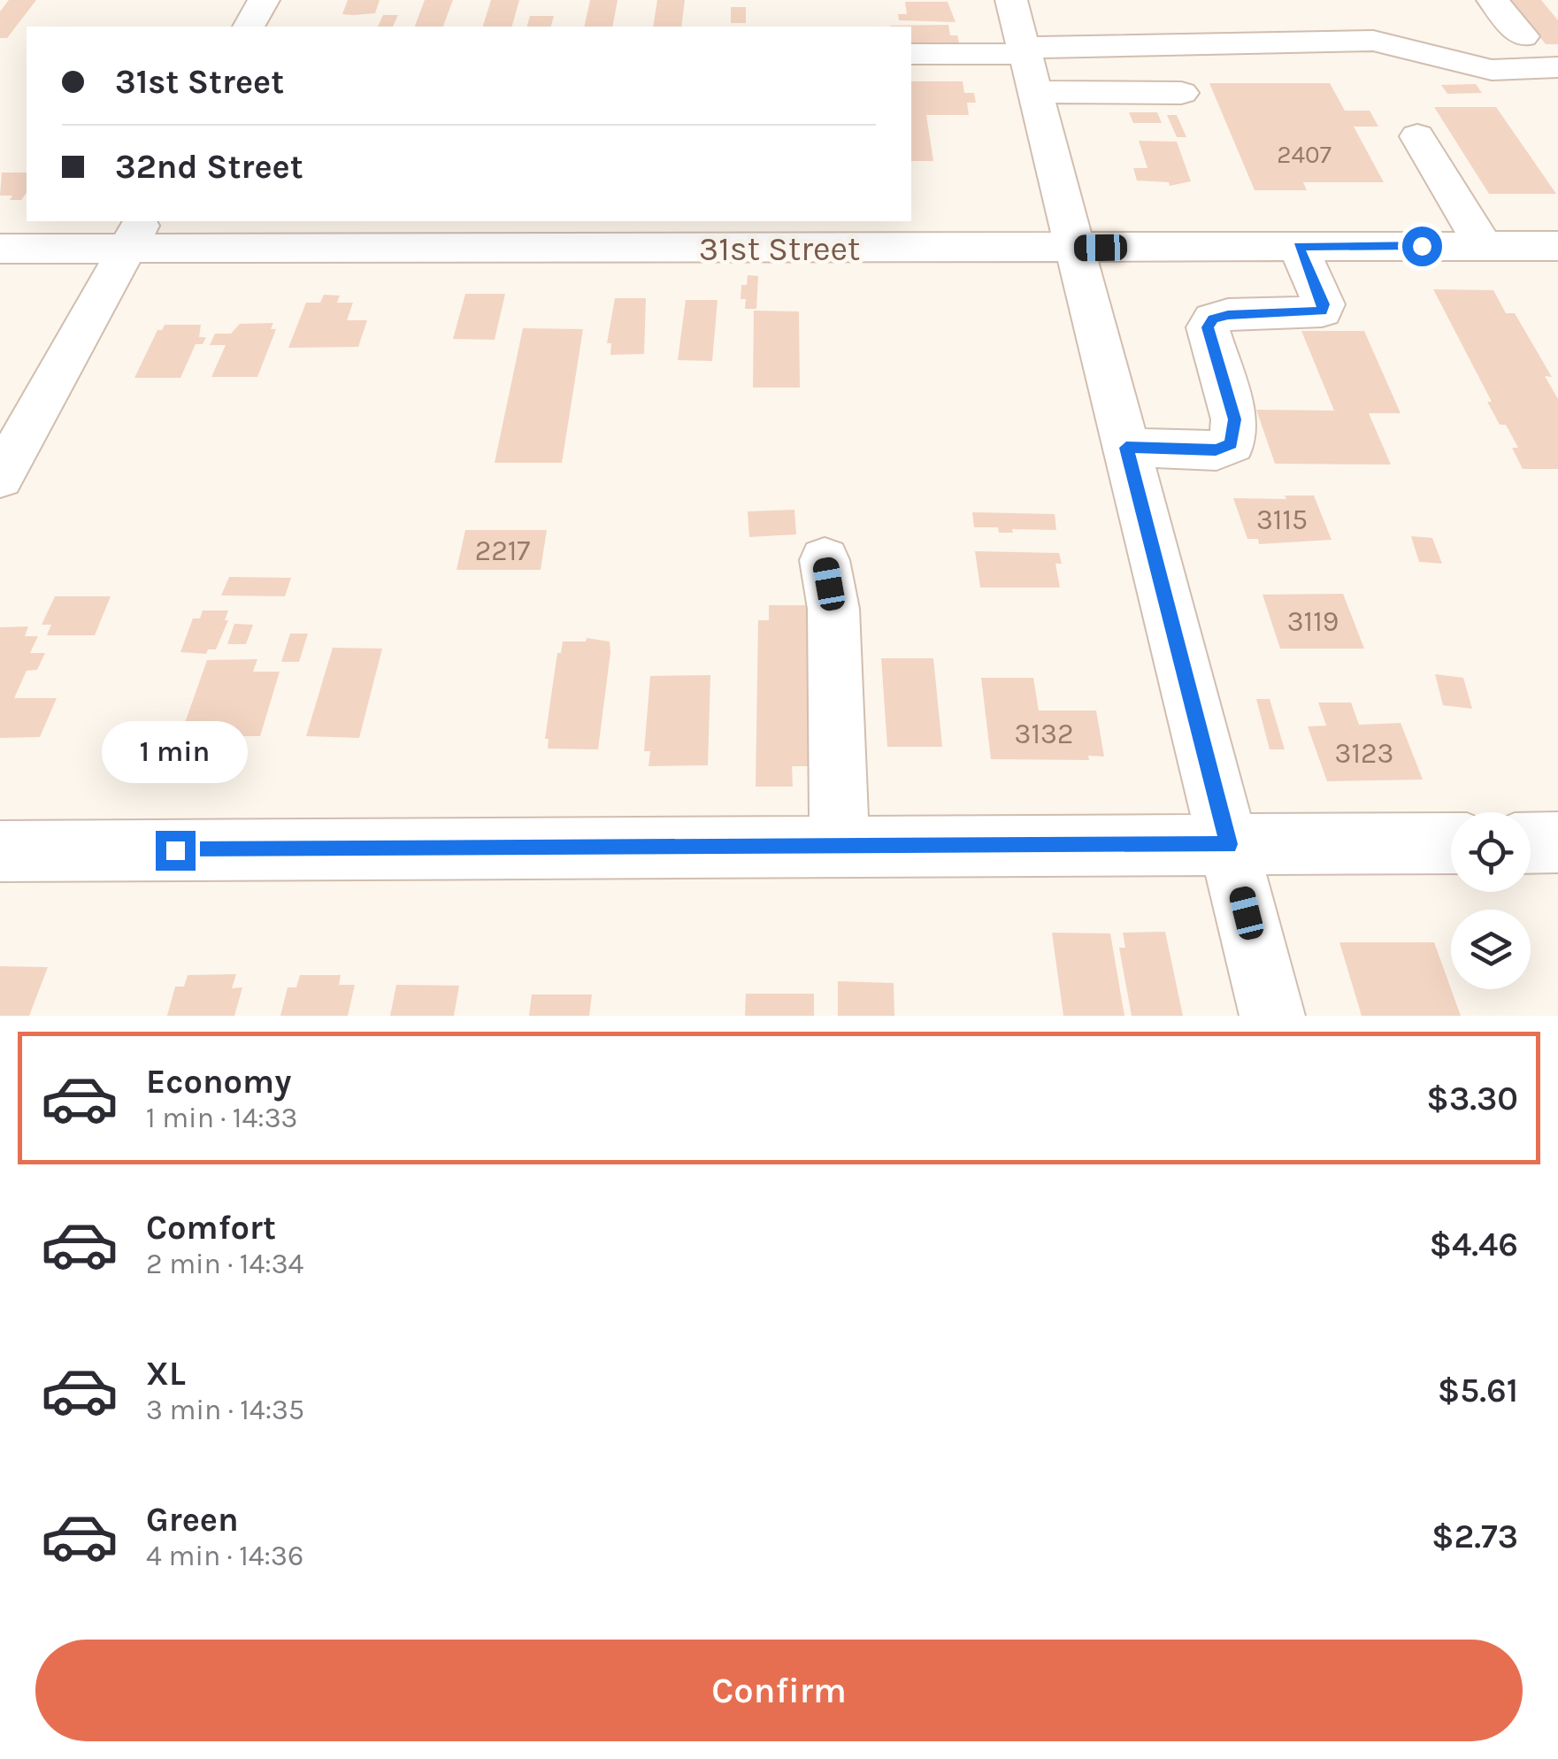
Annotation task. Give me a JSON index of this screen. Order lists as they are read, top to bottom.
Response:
{
  "streets": {
    "street": ["31st Street"]
  },
  "house_numbers": [
    "2407",
    "3115",
    "2217",
    "3119",
    "3132",
    "3123"
  ],
  "page": {
    "banner": ["31st Street", "32nd Street"],
    "bubble": "1 min",
    "list": [
      {
        "name": "Economy",
        "note": "1 min · 14:33",
        "value": "$3.30"
      },
      {
        "name": "Comfort",
        "note": "2 min · 14:34",
        "value": "$4.46"
      },
      {
        "name": "XL",
        "note": "3 min · 14:35",
        "value": "$5.61"
      },
      {
        "name": "Green",
        "note": "4 min · 14:36",
        "value": "$2.73"
      }
    ],
    "buttons": "Confirm"
  }
}
